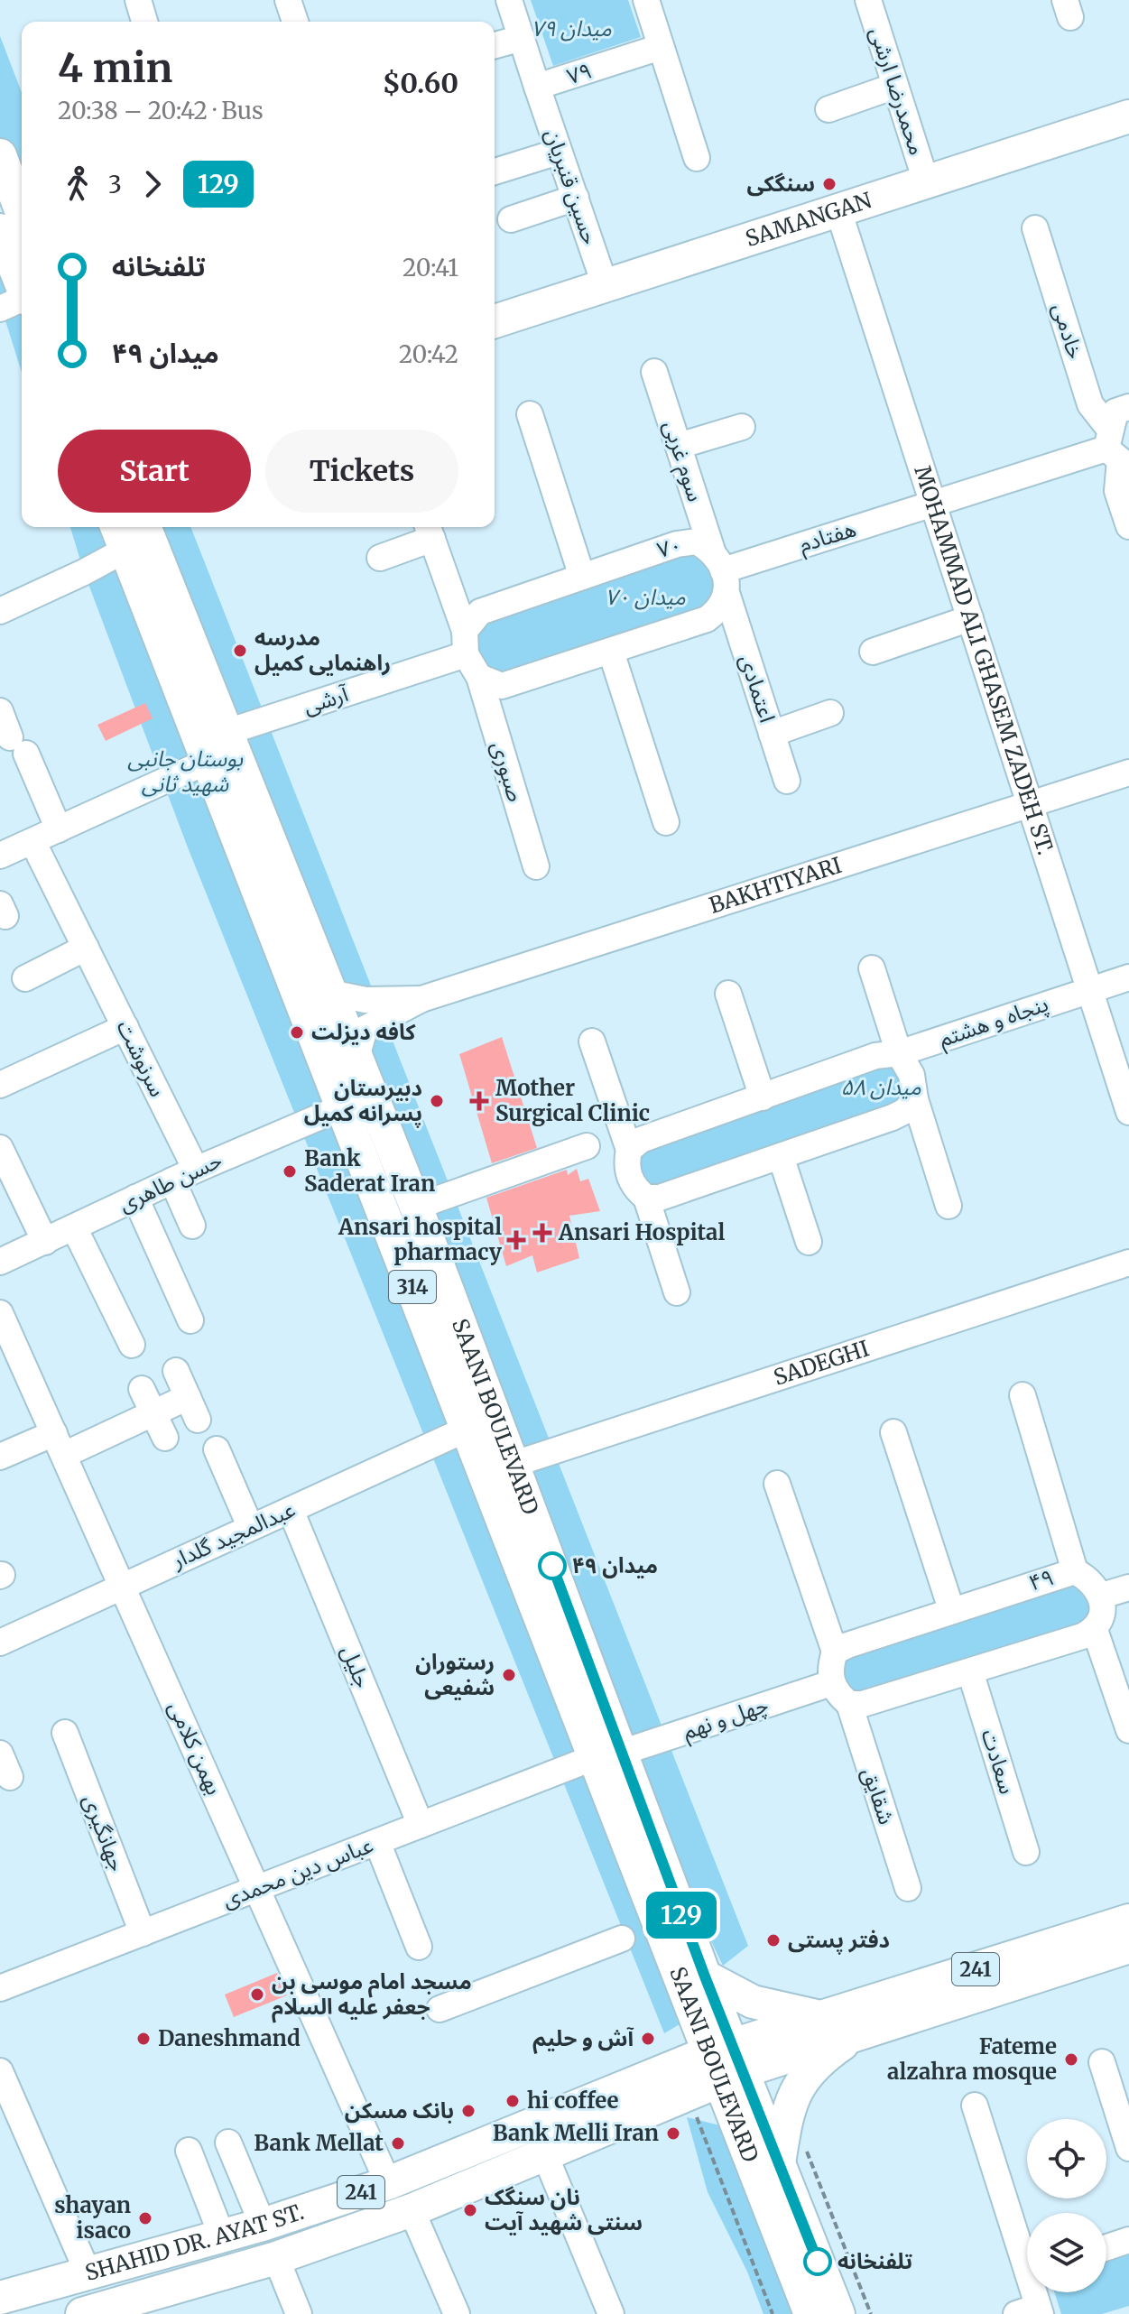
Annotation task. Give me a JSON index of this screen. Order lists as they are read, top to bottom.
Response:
{
  "streets": {
    "main road": [
      "SAMANGAN",
      "314",
      "SAANI BOULEVARD",
      "241",
      "SHAHID DR. AYAT ST."
    ],
    "street": [
      "۷۹",
      "محمدرضا ارشی",
      "حسین قنبریان",
      "خادمی",
      "سوم غربی",
      "هفتادم",
      "۷۰",
      "MOHAMMAD ALI GHASEM ZADEH ST.",
      "اعتمادی",
      "آرشی",
      "صبوری",
      "BAKHTIYARI",
      "پنجاه و هشتم",
      "سرنوشت",
      "حسن طاهری",
      "SADEGHI",
      "عبدالمجید گلدار",
      "۴۹",
      "جلیل",
      "چهل و نهم",
      "بهمن کلامی",
      "سعادت",
      "شقایق",
      "جهانگیری",
      "عباس دین محمدی"
    ]
  },
  "crossings": [
    ["۷۹", "حسین قنبریان"],
    ["محمدرضا ارشی", "SAMANGAN"],
    ["حسین قنبریان", "SAMANGAN"],
    ["SAMANGAN", "MOHAMMAD ALI GHASEM ZADEH ST."],
    ["خادمی", "هفتادم"],
    ["سوم غربی", "هفتادم"],
    ["سوم غربی", "۷۰"],
    ["هفتادم", "۷۰"],
    ["هفتادم", "MOHAMMAD ALI GHASEM ZADEH ST."],
    ["۷۰", "آرشی"],
    ["MOHAMMAD ALI GHASEM ZADEH ST.", "BAKHTIYARI"],
    ["MOHAMMAD ALI GHASEM ZADEH ST.", "پنجاه و هشتم"],
    ["آرشی", "SAANI BOULEVARD"],
    ["سرنوشت", "حسن طاهری"],
    ["حسن طاهری", "SAANI BOULEVARD"],
    ["SADEGHI", "SAANI BOULEVARD"],
    ["SAANI BOULEVARD", "عبدالمجید گلدار"],
    ["SAANI BOULEVARD", "چهل و نهم"],
    ["SAANI BOULEVARD", "عباس دین محمدی"],
    ["SAANI BOULEVARD", "SHAHID DR. AYAT ST."],
    ["عبدالمجید گلدار", "جلیل"],
    ["عبدالمجید گلدار", "بهمن کلامی"],
    ["جلیل", "عباس دین محمدی"],
    ["چهل و نهم", "عباس دین محمدی"],
    ["بهمن کلامی", "عباس دین محمدی"],
    ["بهمن کلامی", "SHAHID DR. AYAT ST."],
    ["جهانگیری", "عباس دین محمدی"]
  ],
  "parks": [
    "میدان ۷۹",
    "میدان ۷۰",
    "بوستان جانبی شهید ثانی",
    "میدان ۵۸"
  ],
  "places": {
    "other": [
      "سنگکی",
      "مدرسه راهنمایی کمیل",
      "کافه دیزلت",
      "دبیرستان پسرانه کمیل",
      "Bank Saderat Iran",
      "میدان ۴۹",
      "رستوران شفیعی",
      "دفتر پستی",
      "مسجد امام موسی بن جعفر علیه السلام",
      "Daneshmand",
      "آش و حلیم",
      "Fateme alzahra mosque",
      "hi coffee",
      "بانک مسکن",
      "Bank Melli Iran",
      "Bank Mellat",
      "نان سنگک سنتی شهید آیت",
      "shayan isaco",
      "تلفنخانه"
    ],
    "health": ["Mother Surgical Clinic", "Ansari Hospital", "Ansari hospital pharmacy"]
  },
  "lines": ["bus line 129"],
  "page": {
    "on_map": "129",
    "heading": ["4 min", "20:38 – 20:42 · Bus", "$0.60"],
    "legs": ["3", "129"],
    "list": [
      {
        "name": "تلفنخانه",
        "value": "20:41"
      },
      {
        "name": "میدان ۴۹",
        "value": "20:42"
      }
    ],
    "buttons": ["Start", "Tickets"]
  }
}
